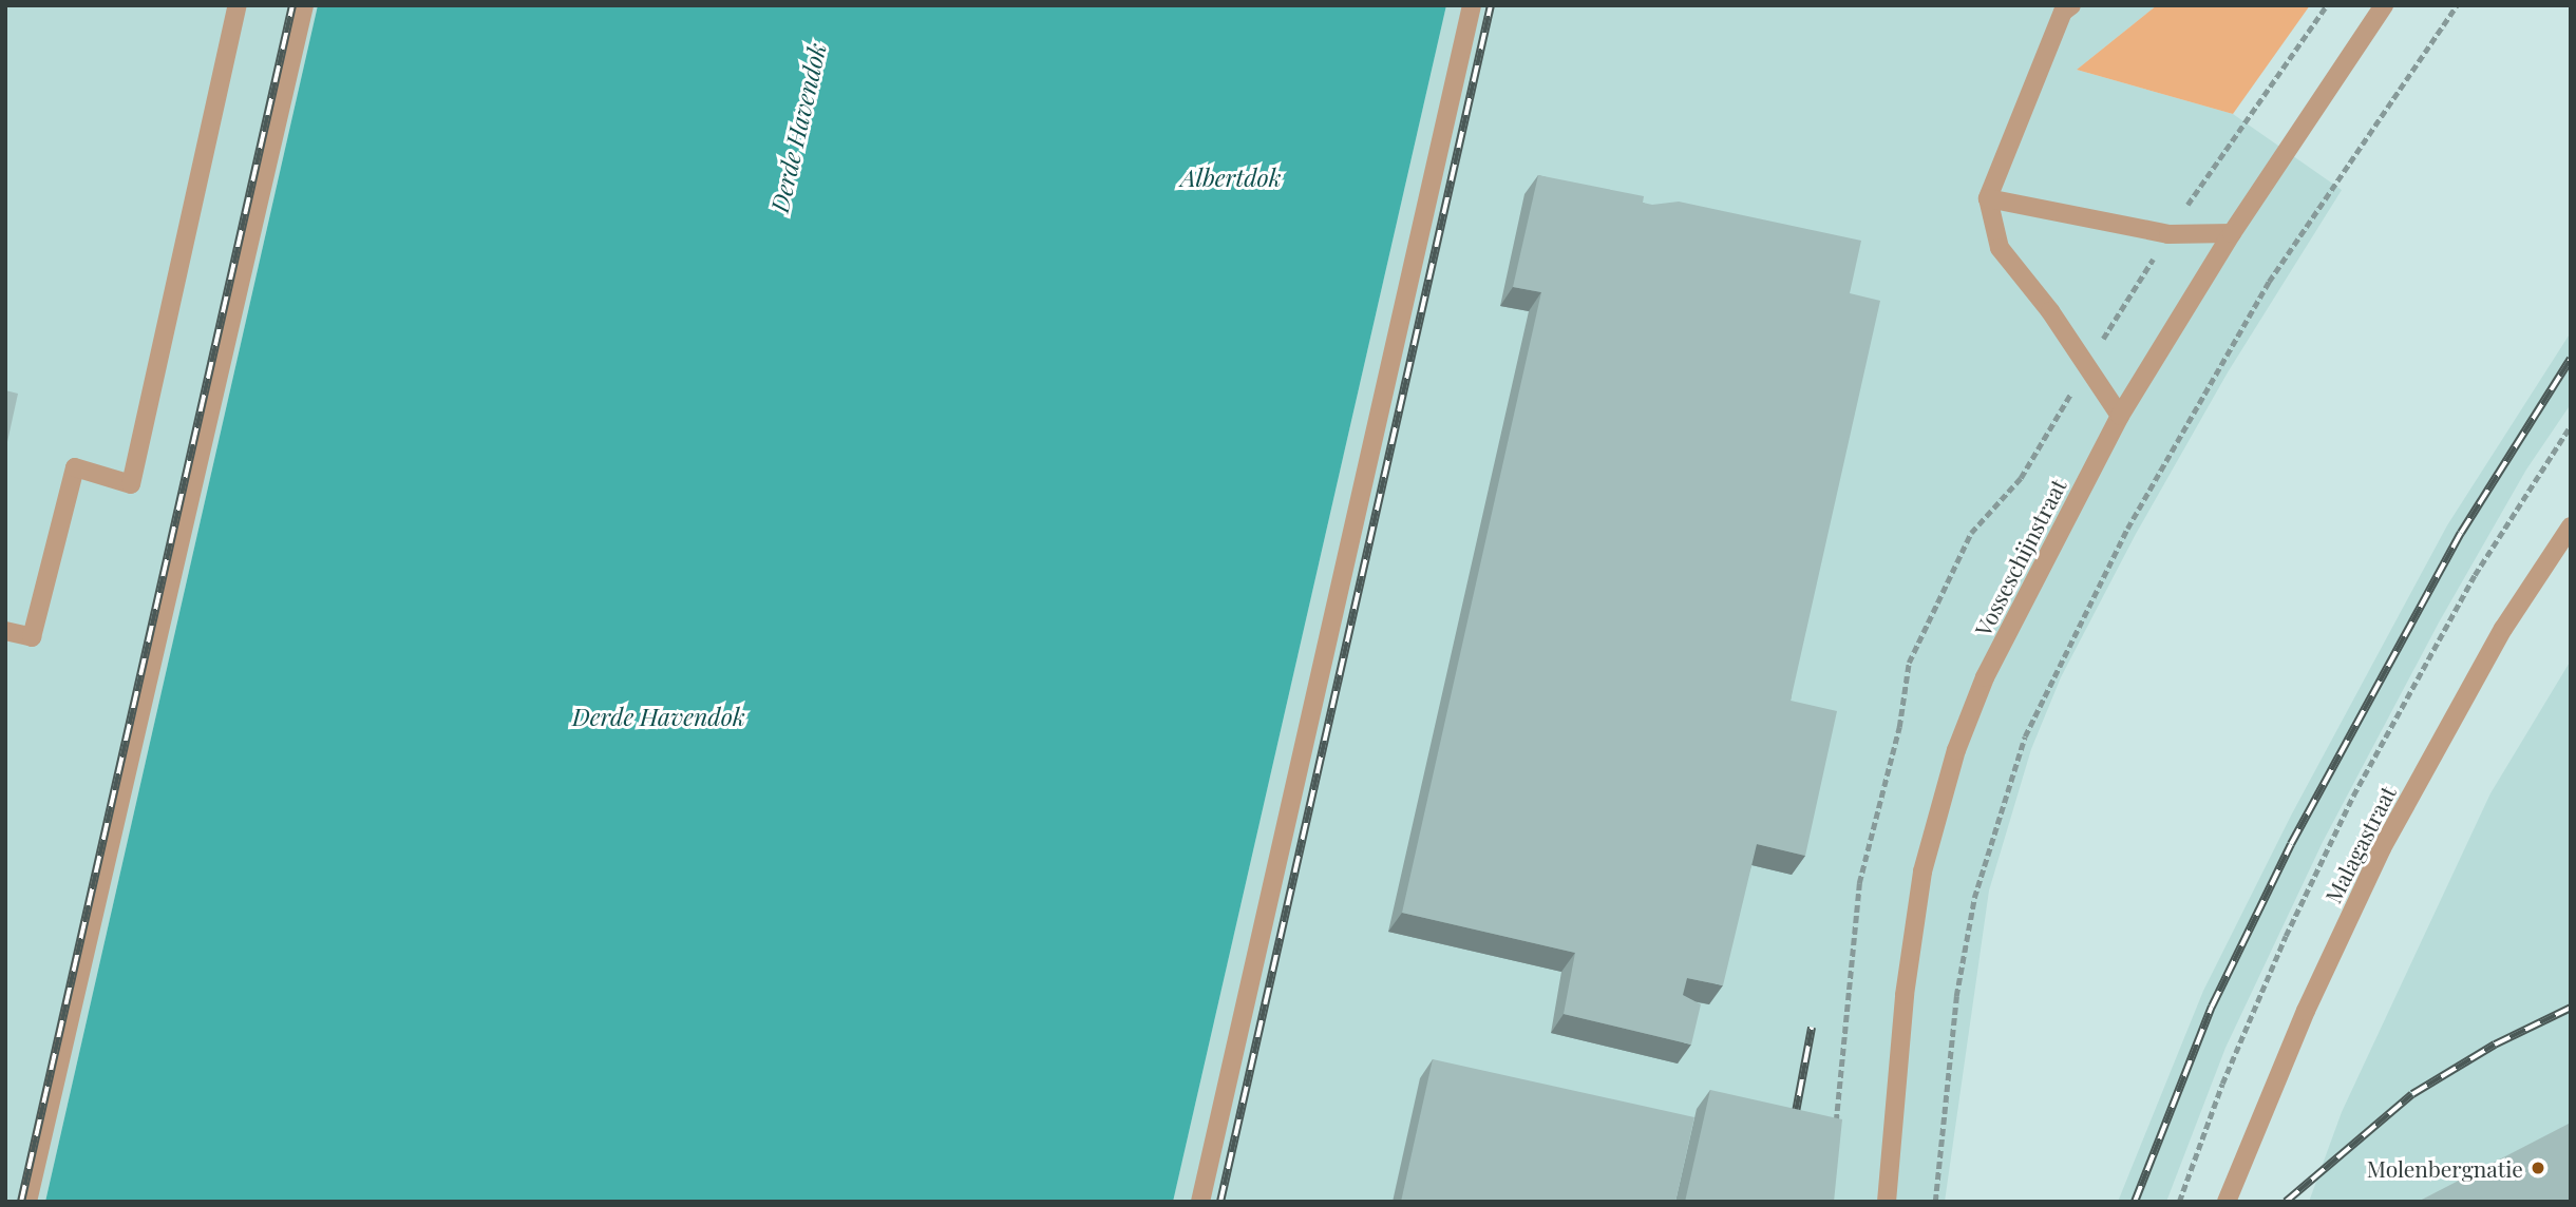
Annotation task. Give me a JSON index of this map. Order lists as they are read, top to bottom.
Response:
{
  "streets": {
    "street": ["Vosseschijnstraat", "Malagastraat"]
  },
  "water": ["Derde Havendok", "Albertdok"],
  "places": ["Molenbergnatie"]
}
